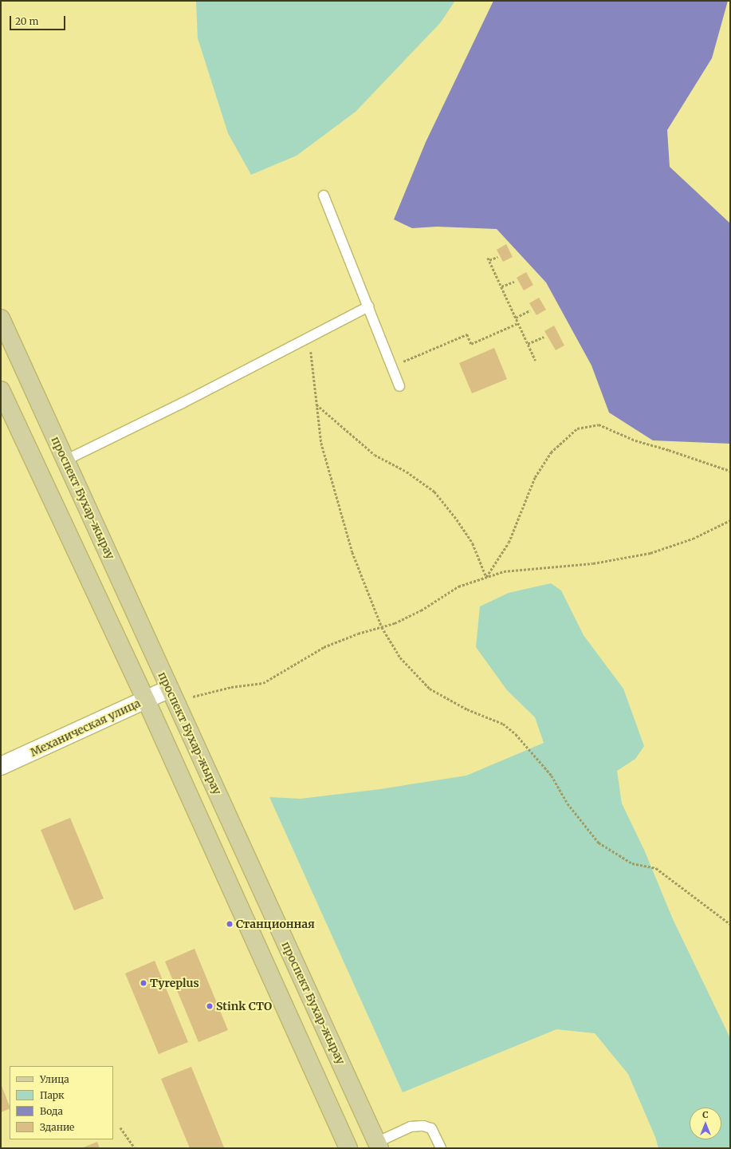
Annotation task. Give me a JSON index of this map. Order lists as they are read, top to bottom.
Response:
{
  "streets": {
    "main road": ["проспект Бухар-жырау"],
    "street": ["Механическая улица"]
  },
  "crossings": [
    ["проспект Бухар-жырау", "Механическая улица"]
  ],
  "places": ["Станционная", "Tyreplus", "Stink СТО"],
  "legend": [
    "Улица",
    "Парк",
    "Вода",
    "Здание"
  ],
  "scale_bar": "20 m",
  "north": "top"
}
